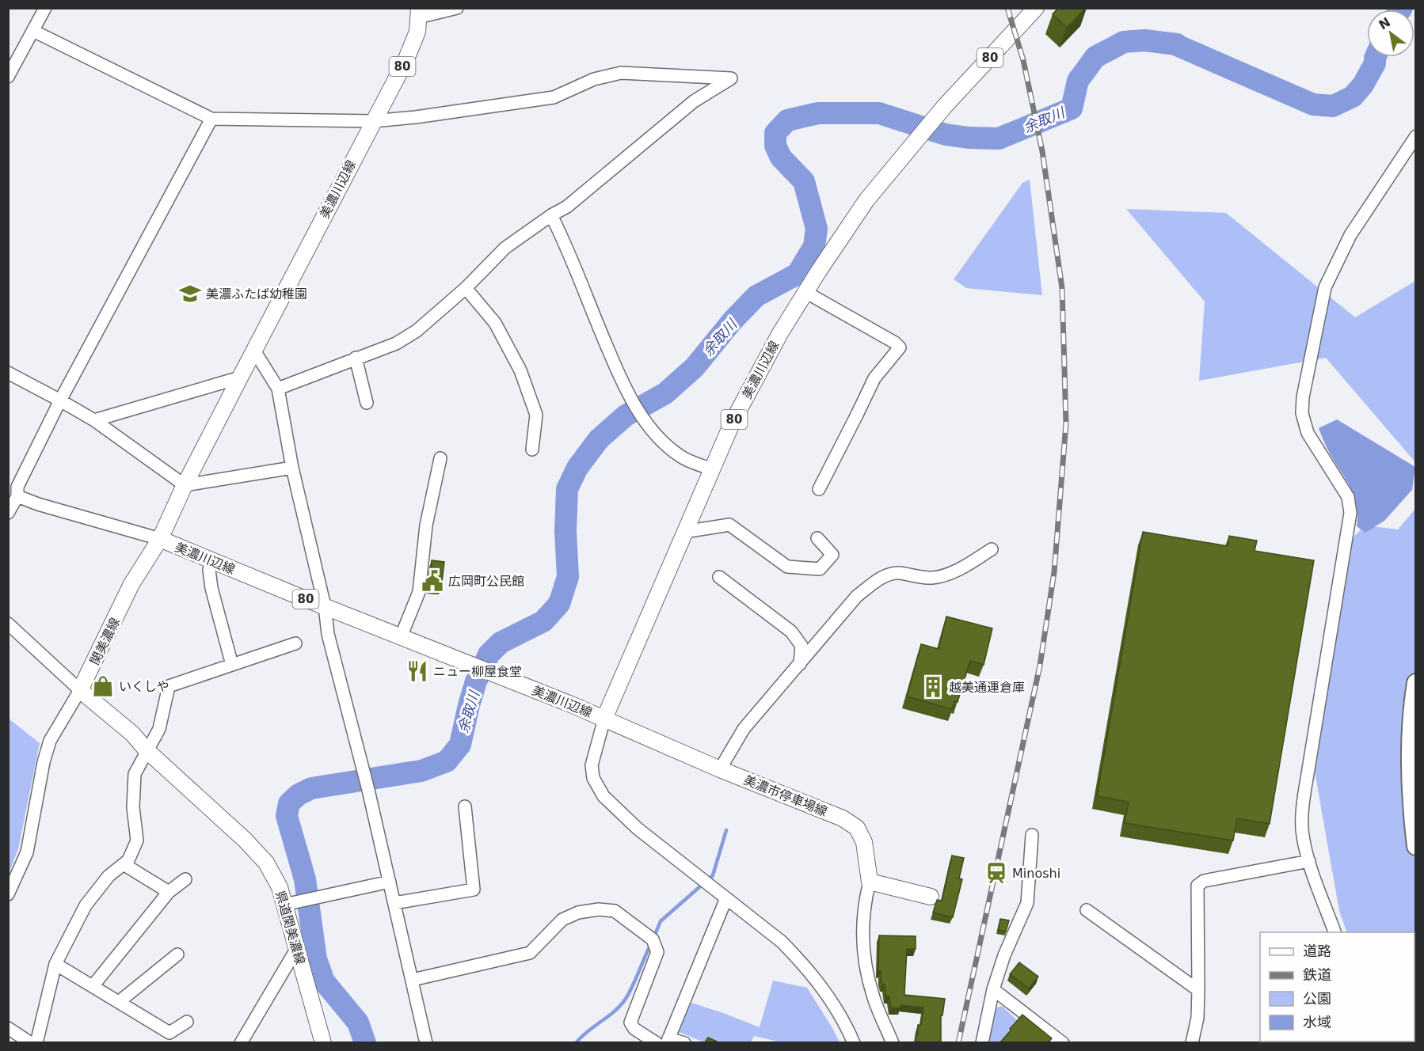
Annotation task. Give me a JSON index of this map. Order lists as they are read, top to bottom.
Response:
{
  "streets": {
    "main road": [
      "80",
      "美濃川辺線",
      "関美濃線",
      "美濃市停車場線",
      "県道関美濃線"
    ]
  },
  "crossings": [
    ["美濃川辺線", "関美濃線"],
    ["美濃川辺線", "美濃市停車場線"]
  ],
  "water": ["余取川"],
  "places": {
    "school or university": ["美濃ふたば幼稚園"],
    "public building": ["広岡町公民館"],
    "restaurant": ["ニュー柳屋食堂"],
    "shop": ["いくしや"],
    "building": ["越美通運倉庫"],
    "station": ["Minoshi"]
  },
  "legend": [
    "道路",
    "鉄道",
    "公園",
    "水域"
  ],
  "north": "top left"
}
